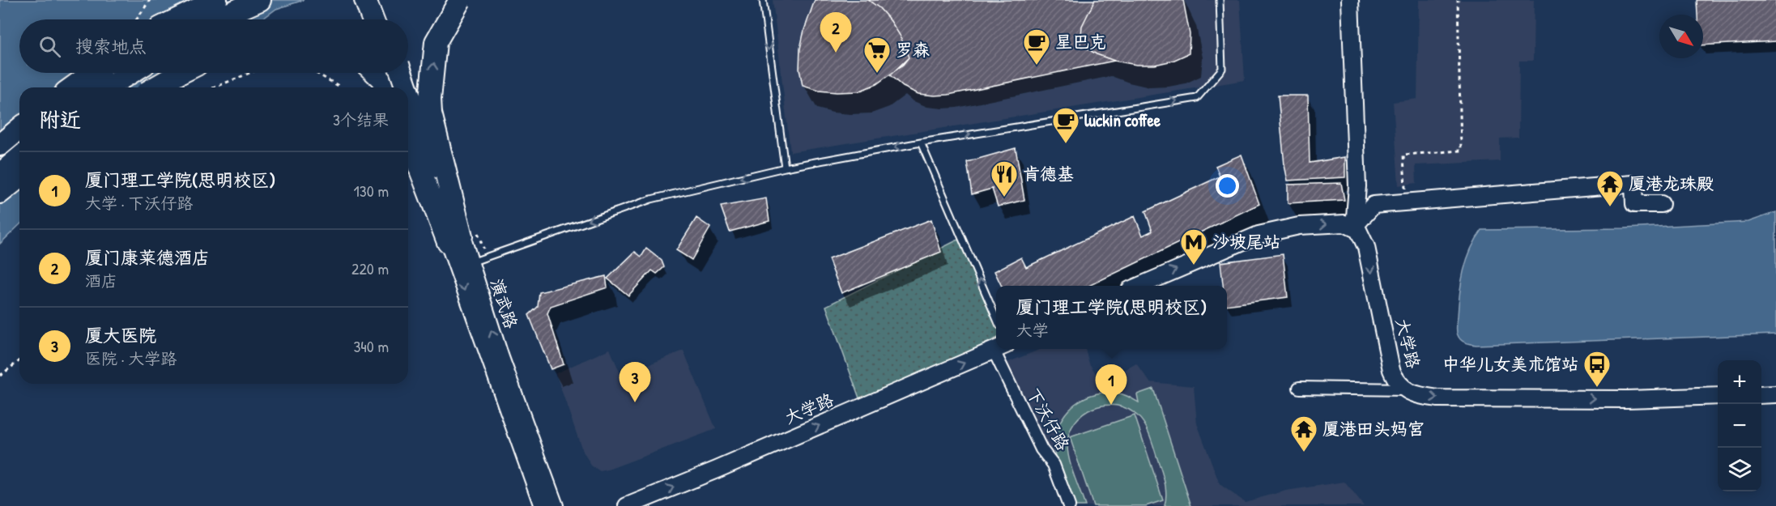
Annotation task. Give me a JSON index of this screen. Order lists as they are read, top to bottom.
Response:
{
  "streets": {
    "street": ["演武路", "大学路", "下沃仔路"]
  },
  "one_way": ["大学路"],
  "places": {
    "cafe": ["星巴克", "luckin coffee"],
    "supermarket": ["罗森"],
    "restaurant": ["肯德基"],
    "temple": ["厦港龙珠殿", "厦港田头妈宫"],
    "metro station": ["沙坡尾站"],
    "bus stop": ["中华儿女美术馆站"]
  },
  "north": "bottom right",
  "page": {
    "pins": ["2", "3", "1"],
    "search": "搜索地点",
    "heading": ["附近", "3个结果"],
    "list": [
      {
        "mark": "1",
        "name": "厦门理工学院(思明校区)",
        "note": "大学 · 下沃仔路",
        "value": "130 m"
      },
      {
        "mark": "2",
        "name": "厦门康莱德酒店",
        "note": "酒店",
        "value": "220 m"
      },
      {
        "mark": "3",
        "name": "厦大医院",
        "note": "医院 · 大学路",
        "value": "340 m"
      }
    ],
    "popup": ["厦门理工学院(思明校区)", "大学"],
    "map_buttons": ["+", "−"]
  }
}
